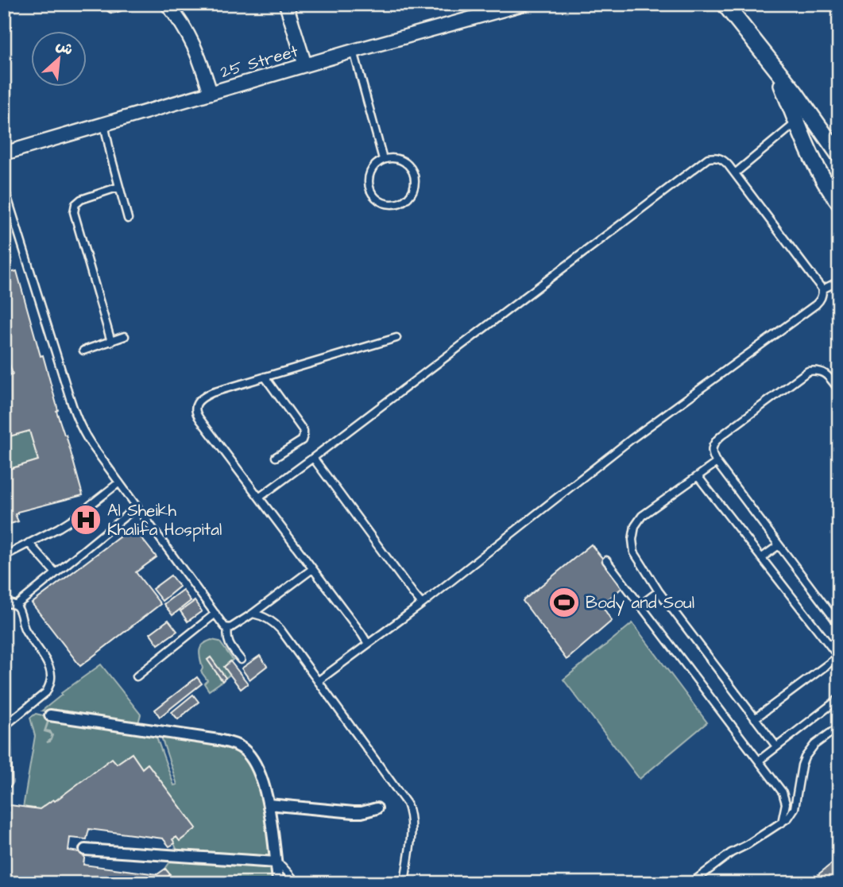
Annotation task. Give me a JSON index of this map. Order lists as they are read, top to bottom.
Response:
{
  "streets": {
    "street": ["25 Street"]
  },
  "places": {
    "hospital": ["Al Sheikh Khalifa Hospital"],
    "sports": ["Body and Soul"]
  },
  "north": "top right"
}
